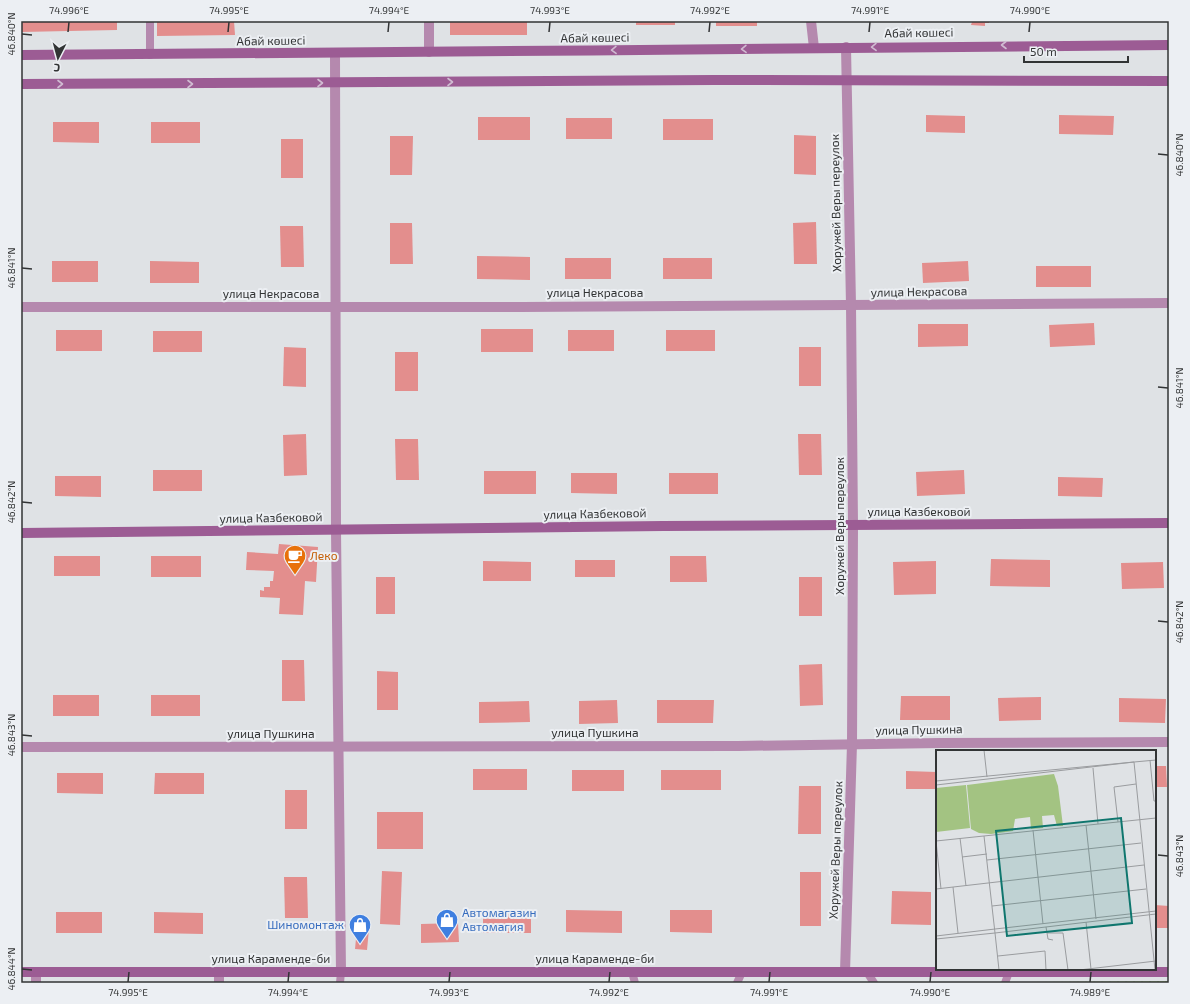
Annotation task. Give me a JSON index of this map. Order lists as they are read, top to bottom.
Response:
{
  "streets": {
    "street": [
      "Абай көшесі",
      "Хоружей Веры переулок",
      "улица Некрасова",
      "улица Казбековой",
      "улица Пушкина",
      "улица Караменде-би"
    ]
  },
  "crossings": [
    ["Абай көшесі", "Хоружей Веры переулок"],
    ["Хоружей Веры переулок", "улица Некрасова"],
    ["Хоружей Веры переулок", "улица Казбековой"],
    ["Хоружей Веры переулок", "улица Пушкина"],
    ["Хоружей Веры переулок", "улица Караменде-би"]
  ],
  "places": {
    "cafe": ["Леко"],
    "shop": ["Автомагазин Автомагия", "Шиномонтаж"]
  },
  "scale_bar": "50 m",
  "north": "bottom",
  "coordinates": [
    "74.996°E",
    "74.995°E",
    "74.994°E",
    "74.993°E",
    "74.992°E",
    "74.991°E",
    "74.990°E",
    "46.840°N",
    "46.841°N",
    "46.842°N",
    "46.843°N",
    "46.844°N",
    "74.989°E"
  ]
}
